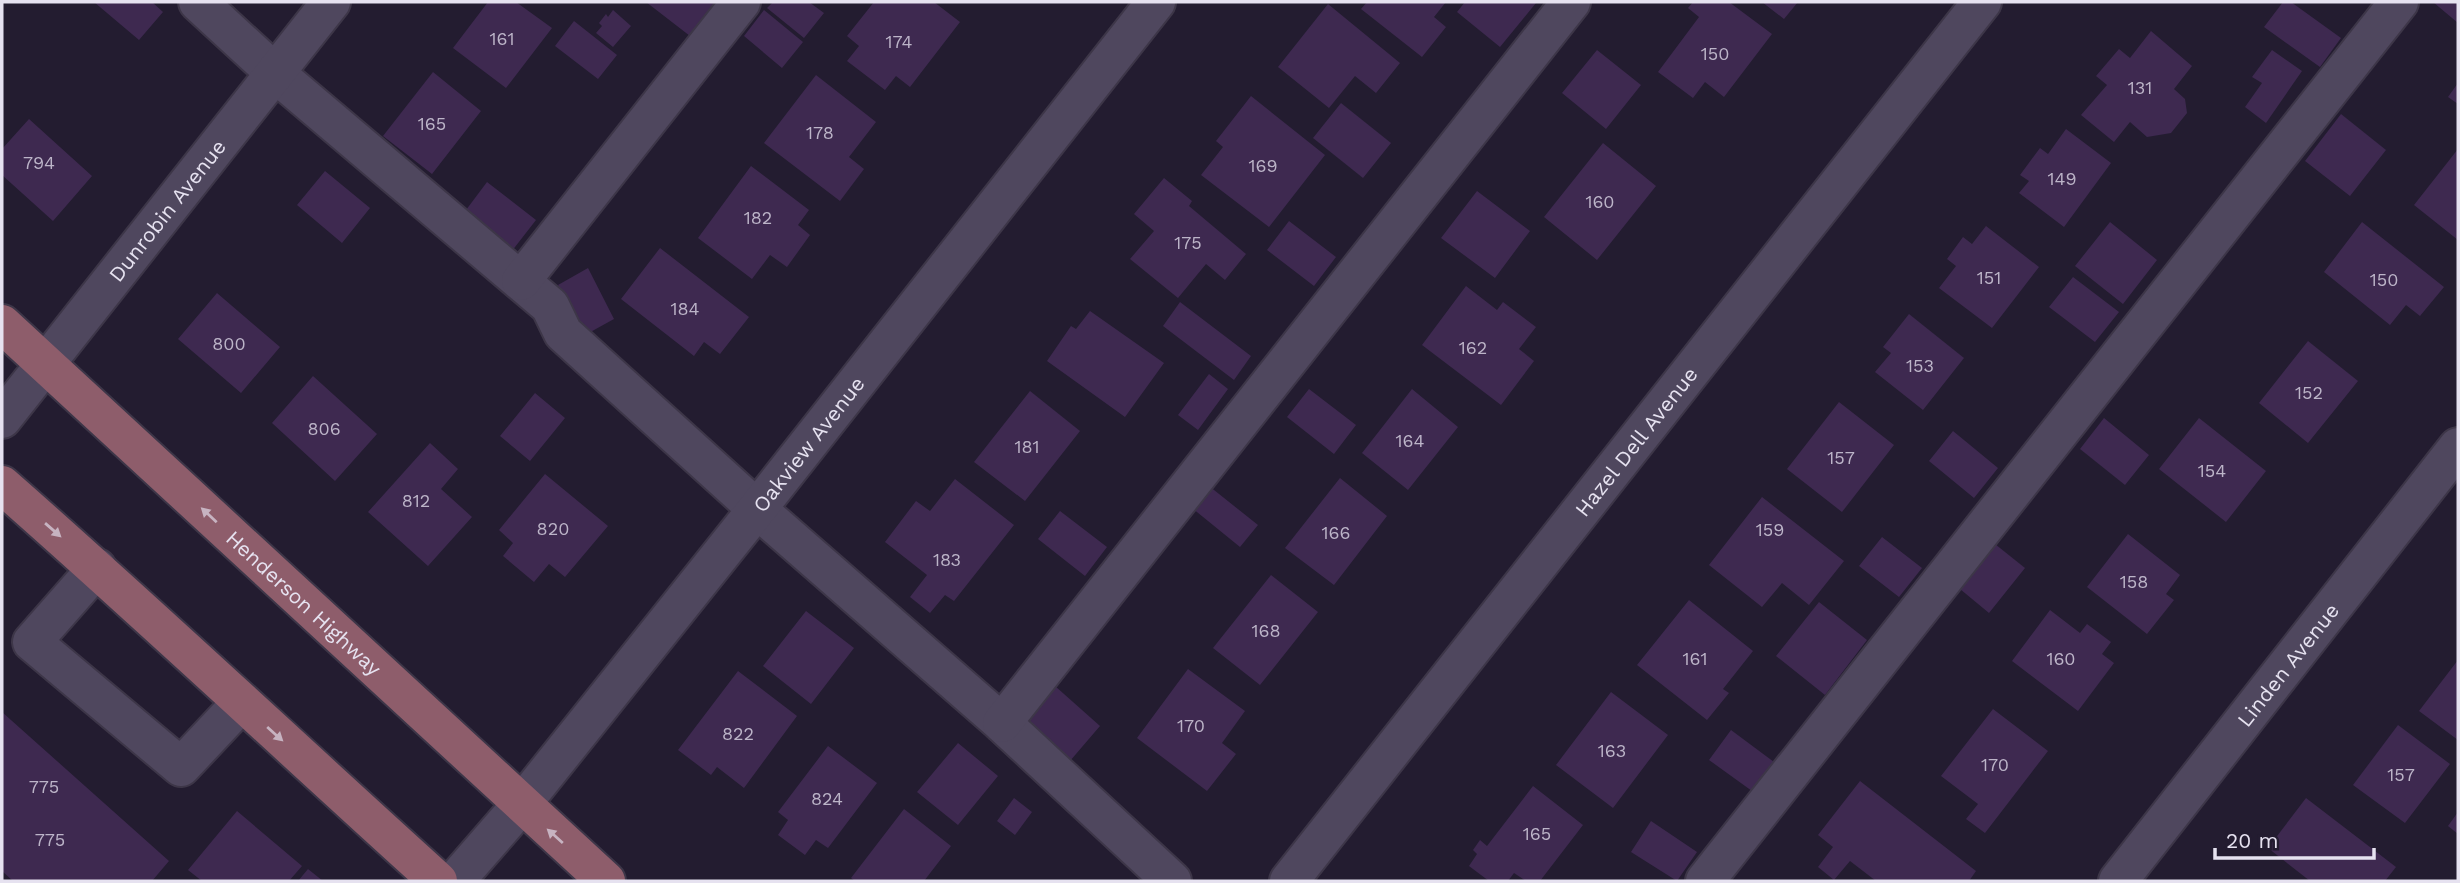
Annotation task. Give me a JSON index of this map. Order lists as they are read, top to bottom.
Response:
{
  "streets": {
    "main road": ["Henderson Highway"],
    "street": [
      "Dunrobin Avenue",
      "Hazel Dell Avenue",
      "Oakview Avenue",
      "Linden Avenue"
    ]
  },
  "crossings": [
    ["Dunrobin Avenue", "Henderson Highway"],
    ["Oakview Avenue", "Henderson Highway"]
  ],
  "house_numbers": [
    "161",
    "174",
    "150",
    "131",
    "165",
    "178",
    "794",
    "169",
    "149",
    "160",
    "182",
    "175",
    "151",
    "150",
    "184",
    "800",
    "162",
    "153",
    "152",
    "806",
    "164",
    "181",
    "157",
    "154",
    "812",
    "820",
    "159",
    "166",
    "183",
    "158",
    "168",
    "161",
    "160",
    "170",
    "822",
    "163",
    "170",
    "157",
    "775",
    "824",
    "165",
    "775"
  ],
  "scale_bar": "20 m"
}
